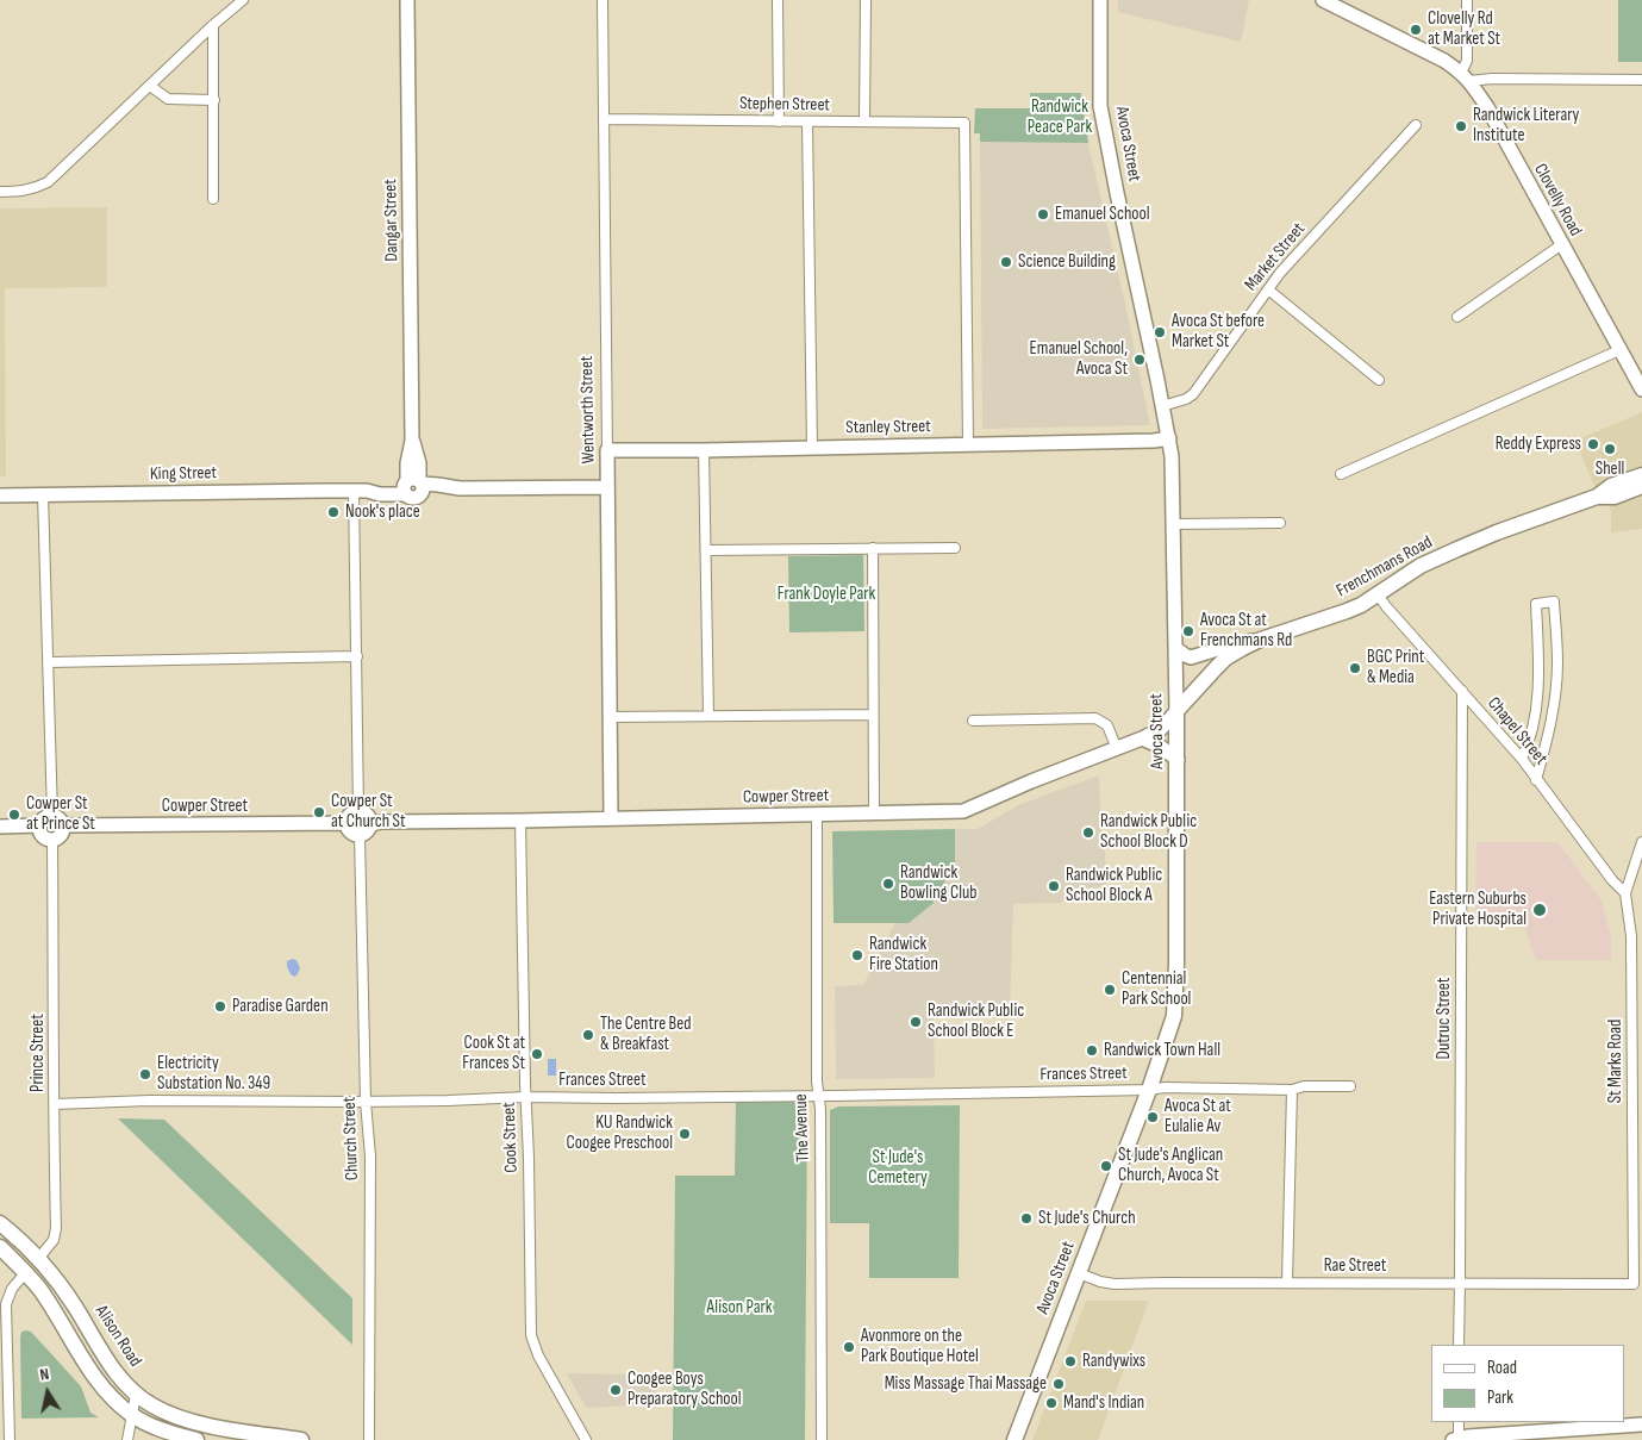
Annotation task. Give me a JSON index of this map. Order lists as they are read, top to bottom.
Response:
{
  "streets": {
    "main road": ["Avoca Street", "Frenchmans Road", "Alison Road"],
    "street": [
      "Stephen Street",
      "Clovelly Road",
      "Dangar Street",
      "Market Street",
      "Wentworth Street",
      "Stanley Street",
      "King Street",
      "Chapel Street",
      "Cowper Street",
      "Dutruc Street",
      "Prince Street",
      "St Marks Road",
      "Frances Street",
      "The Avenue",
      "Cook Street",
      "Church Street",
      "Rae Street"
    ]
  },
  "crossings": [
    ["Stephen Street", "Wentworth Street"],
    ["Stephen Street", "Stanley Street"],
    ["Avoca Street", "Market Street"],
    ["Avoca Street", "Stanley Street"],
    ["Avoca Street", "Frenchmans Road"],
    ["Avoca Street", "Cowper Street"],
    ["Avoca Street", "Frances Street"],
    ["Avoca Street", "Rae Street"],
    ["Dangar Street", "King Street"],
    ["Wentworth Street", "Stanley Street"],
    ["Wentworth Street", "King Street"],
    ["Wentworth Street", "Cowper Street"],
    ["Frenchmans Road", "Chapel Street"],
    ["Frenchmans Road", "Cowper Street"],
    ["Chapel Street", "Dutruc Street"],
    ["Chapel Street", "St Marks Road"],
    ["Cowper Street", "Prince Street"],
    ["Cowper Street", "The Avenue"],
    ["Cowper Street", "Cook Street"],
    ["Cowper Street", "Church Street"],
    ["Dutruc Street", "Rae Street"],
    ["Prince Street", "Frances Street"],
    ["Prince Street", "Alison Road"],
    ["St Marks Road", "Rae Street"],
    ["Frances Street", "The Avenue"],
    ["Frances Street", "Cook Street"],
    ["Frances Street", "Church Street"]
  ],
  "parks": [
    "Randwick Peace Park",
    "Frank Doyle Park",
    "St Jude's Cemetery",
    "Alison Park"
  ],
  "places": [
    "Clovelly Rd at Market St",
    "Randwick Literary Institute",
    "Emanuel School",
    "Science Building",
    "Avoca St before Market St",
    "Emanuel School, Avoca St",
    "Reddy Express",
    "Shell",
    "Nook's place",
    "Avoca St at Frenchmans Rd",
    "BGC Print & Media",
    "Cowper St at Church St",
    "Cowper St at Prince St",
    "Randwick Public School Block D",
    "Randwick Bowling Club",
    "Randwick Public School Block A",
    "Eastern Suburbs Private Hospital",
    "Randwick Fire Station",
    "Centennial Park School",
    "Paradise Garden",
    "Randwick Public School Block E",
    "The Centre Bed & Breakfast",
    "Randwick Town Hall",
    "Cook St at Frances St",
    "Electricity Substation No. 349",
    "Avoca St at Eulalie Av",
    "KU Randwick Coogee Preschool",
    "St Jude's Anglican Church, Avoca St",
    "St Jude's Church",
    "Avonmore on the Park Boutique Hotel",
    "Randywixs",
    "Miss Massage Thai Massage",
    "Coogee Boys Preparatory School",
    "Mand's Indian"
  ],
  "legend": ["Road", "Park"],
  "north": "top"
}
